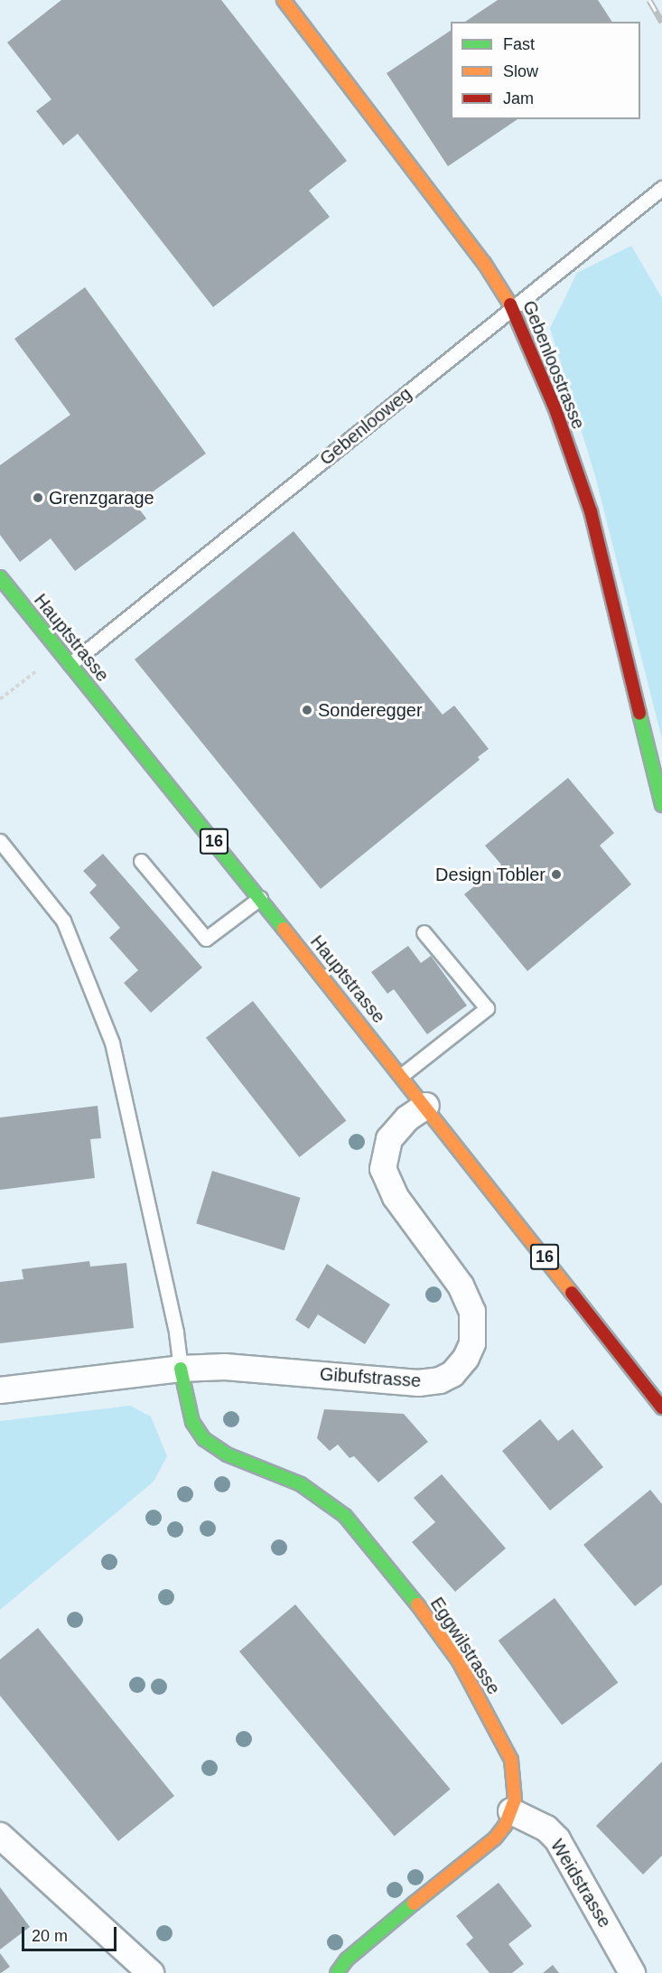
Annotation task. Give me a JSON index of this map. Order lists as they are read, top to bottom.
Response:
{
  "streets": {
    "street": [
      "Gebenloostrasse",
      "Hauptstrasse",
      "16",
      "Gibufstrasse",
      "Eggwilstrasse",
      "Weidstrasse"
    ],
    "lane": ["Gebenlooweg"]
  },
  "crossings": [
    ["Gebenloostrasse", "Gebenlooweg"],
    ["Gebenlooweg", "Hauptstrasse"],
    ["Hauptstrasse", "Gibufstrasse"],
    ["Gibufstrasse", "Eggwilstrasse"],
    ["Eggwilstrasse", "Weidstrasse"]
  ],
  "places": ["Grenzgarage", "Sonderegger", "Design Tobler"],
  "legend": ["Fast", "Slow", "Jam"],
  "scale_bar": "20 m"
}
